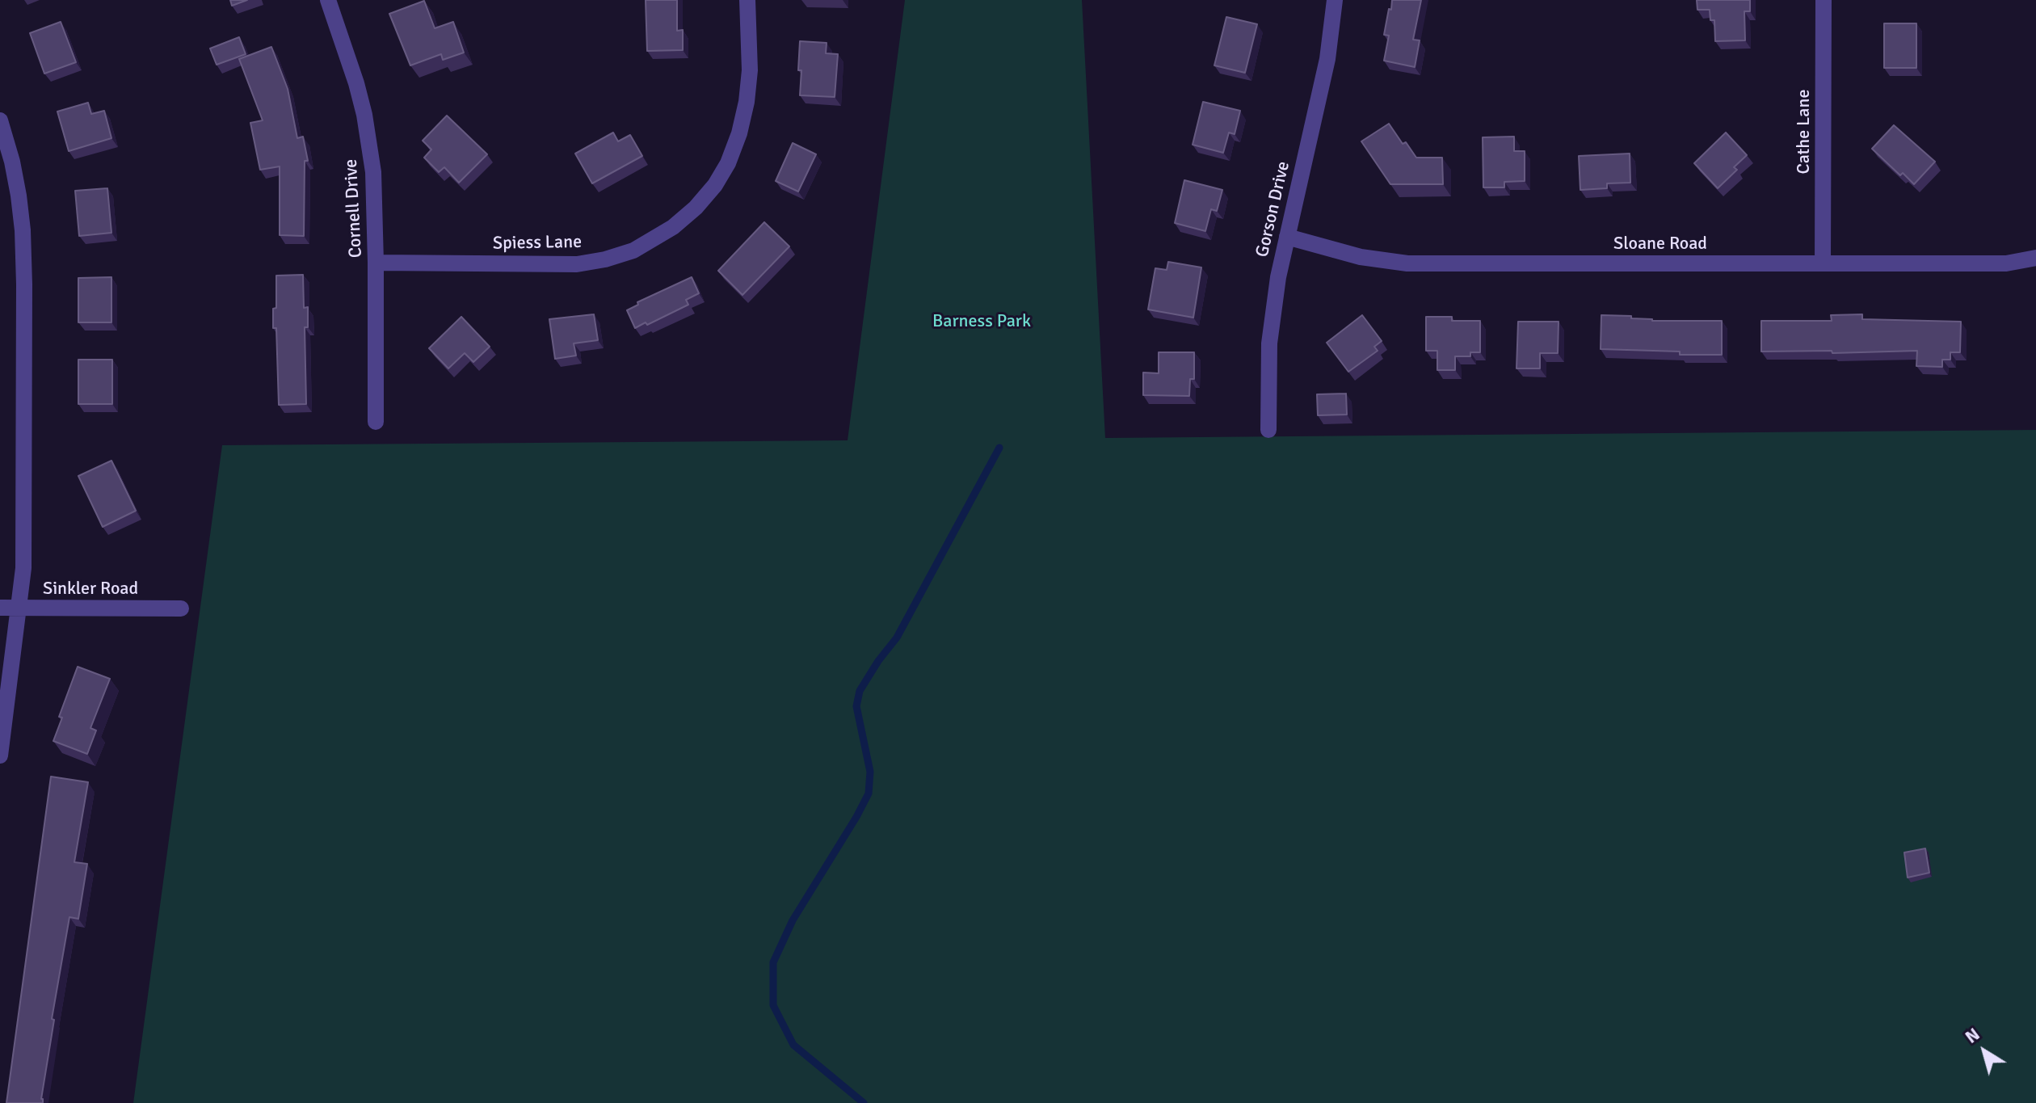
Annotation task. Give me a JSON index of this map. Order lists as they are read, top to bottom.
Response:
{
  "streets": {
    "street": [
      "Cathe Lane",
      "Cornell Drive",
      "Gorson Drive",
      "Spiess Lane",
      "Sloane Road",
      "Sinkler Road"
    ]
  },
  "crossings": [
    ["Cathe Lane", "Sloane Road"],
    ["Cornell Drive", "Spiess Lane"],
    ["Gorson Drive", "Sloane Road"]
  ],
  "parks": ["Barness Park"],
  "north": "top left"
}
